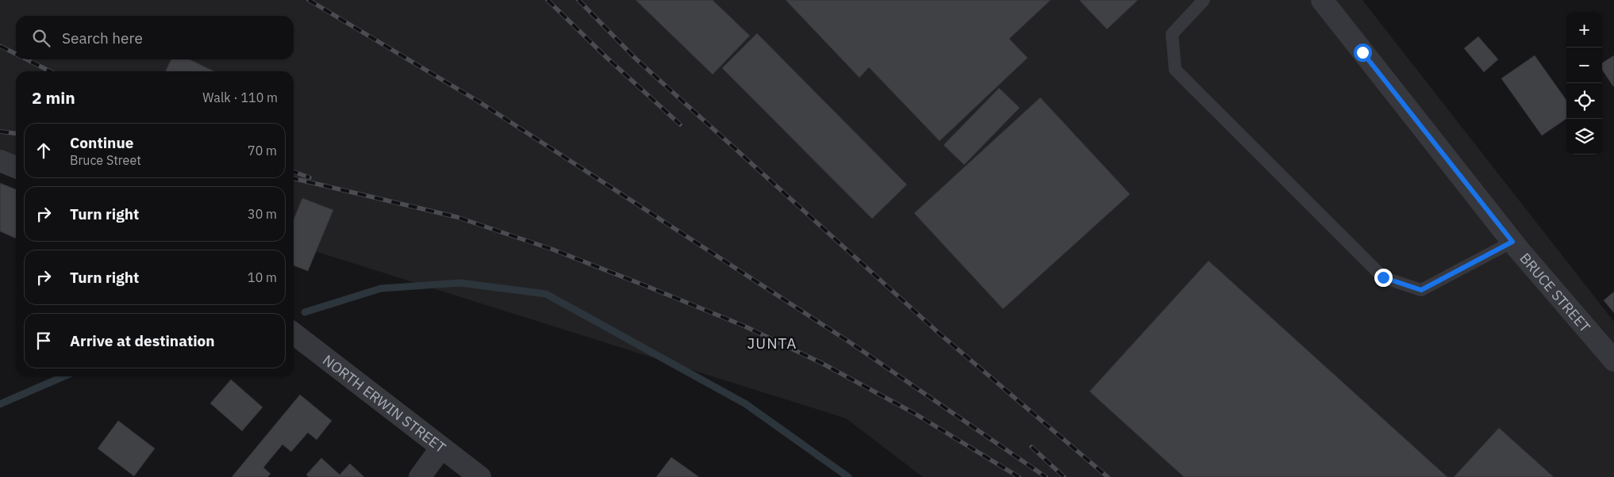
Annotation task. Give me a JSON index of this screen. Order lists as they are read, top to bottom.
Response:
{
  "streets": {
    "street": ["BRUCE STREET", "NORTH ERWIN STREET"]
  },
  "districts": ["JUNTA"],
  "page": {
    "map_buttons": ["+", "−"],
    "search": "Search here",
    "heading": ["2 min", "Walk · 110 m"],
    "list": [
      ["Continue", "Bruce Street", "70 m"],
      ["Turn right", "30 m"],
      ["Turn right", "10 m"],
      "Arrive at destination"
    ]
  }
}
